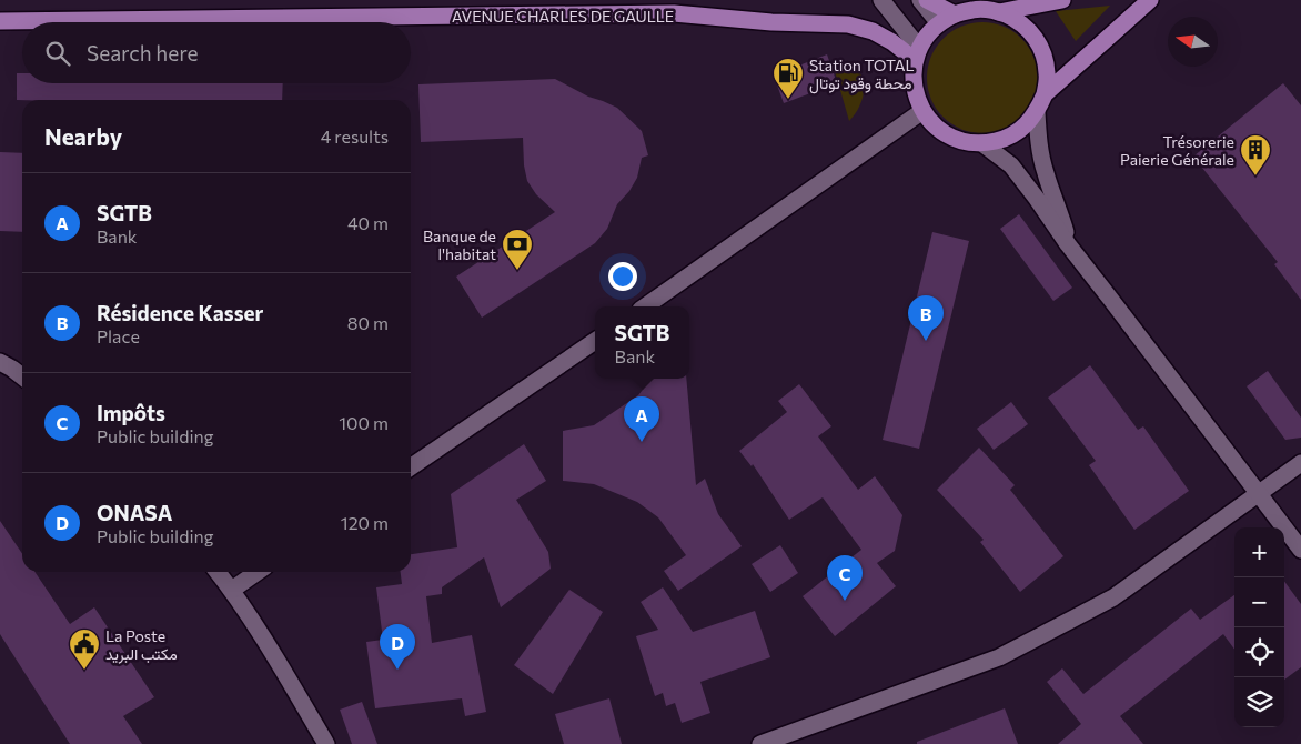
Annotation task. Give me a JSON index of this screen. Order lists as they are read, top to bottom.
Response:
{
  "streets": {
    "main road": ["AVENUE CHARLES DE GAULLE"]
  },
  "places": {
    "fuel station": ["Station TOTAL محطة وقود توتال"],
    "building": ["Trésorerie Paierie Générale"],
    "bank": ["Banque de l'habitat"],
    "public building": ["La Poste مكتب البريد"]
  },
  "north": "left",
  "page": {
    "search": "Search here",
    "heading": ["Nearby", "4 results"],
    "list": [
      {
        "mark": "A",
        "name": "SGTB",
        "note": "Bank",
        "value": "40 m"
      },
      {
        "mark": "B",
        "name": "Résidence Kasser",
        "note": "Place",
        "value": "80 m"
      },
      {
        "mark": "C",
        "name": "Impôts",
        "note": "Public building",
        "value": "100 m"
      },
      {
        "mark": "D",
        "name": "ONASA",
        "note": "Public building",
        "value": "120 m"
      }
    ],
    "pins": [
      "B",
      "A",
      "C",
      "D"
    ],
    "popup": ["SGTB", "Bank"],
    "map_buttons": ["+", "−"]
  }
}
